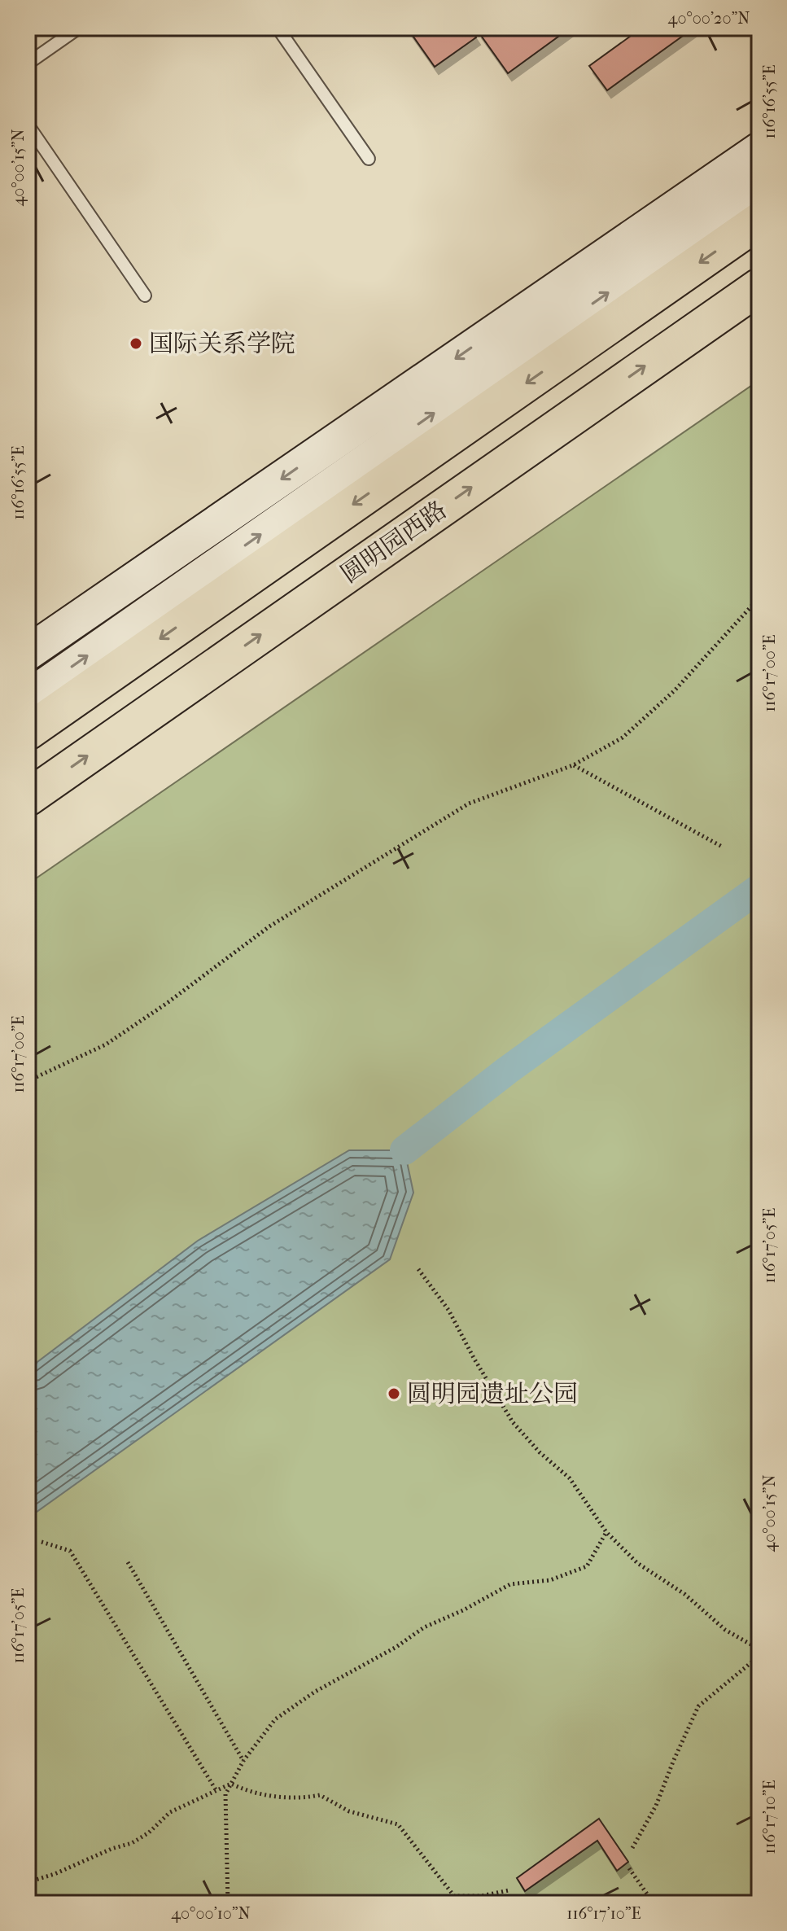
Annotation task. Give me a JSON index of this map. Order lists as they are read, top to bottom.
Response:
{
  "streets": {
    "highway": ["圆明园西路"]
  },
  "places": ["国际关系学院", "圆明园遗址公园"],
  "coordinates": [
    "40°00'20\"N",
    "116°16'55\"E",
    "40°00'15\"N",
    "116°17'00\"E",
    "116°17'05\"E",
    "116°17'10\"E",
    "40°00'10\"N"
  ]
}
